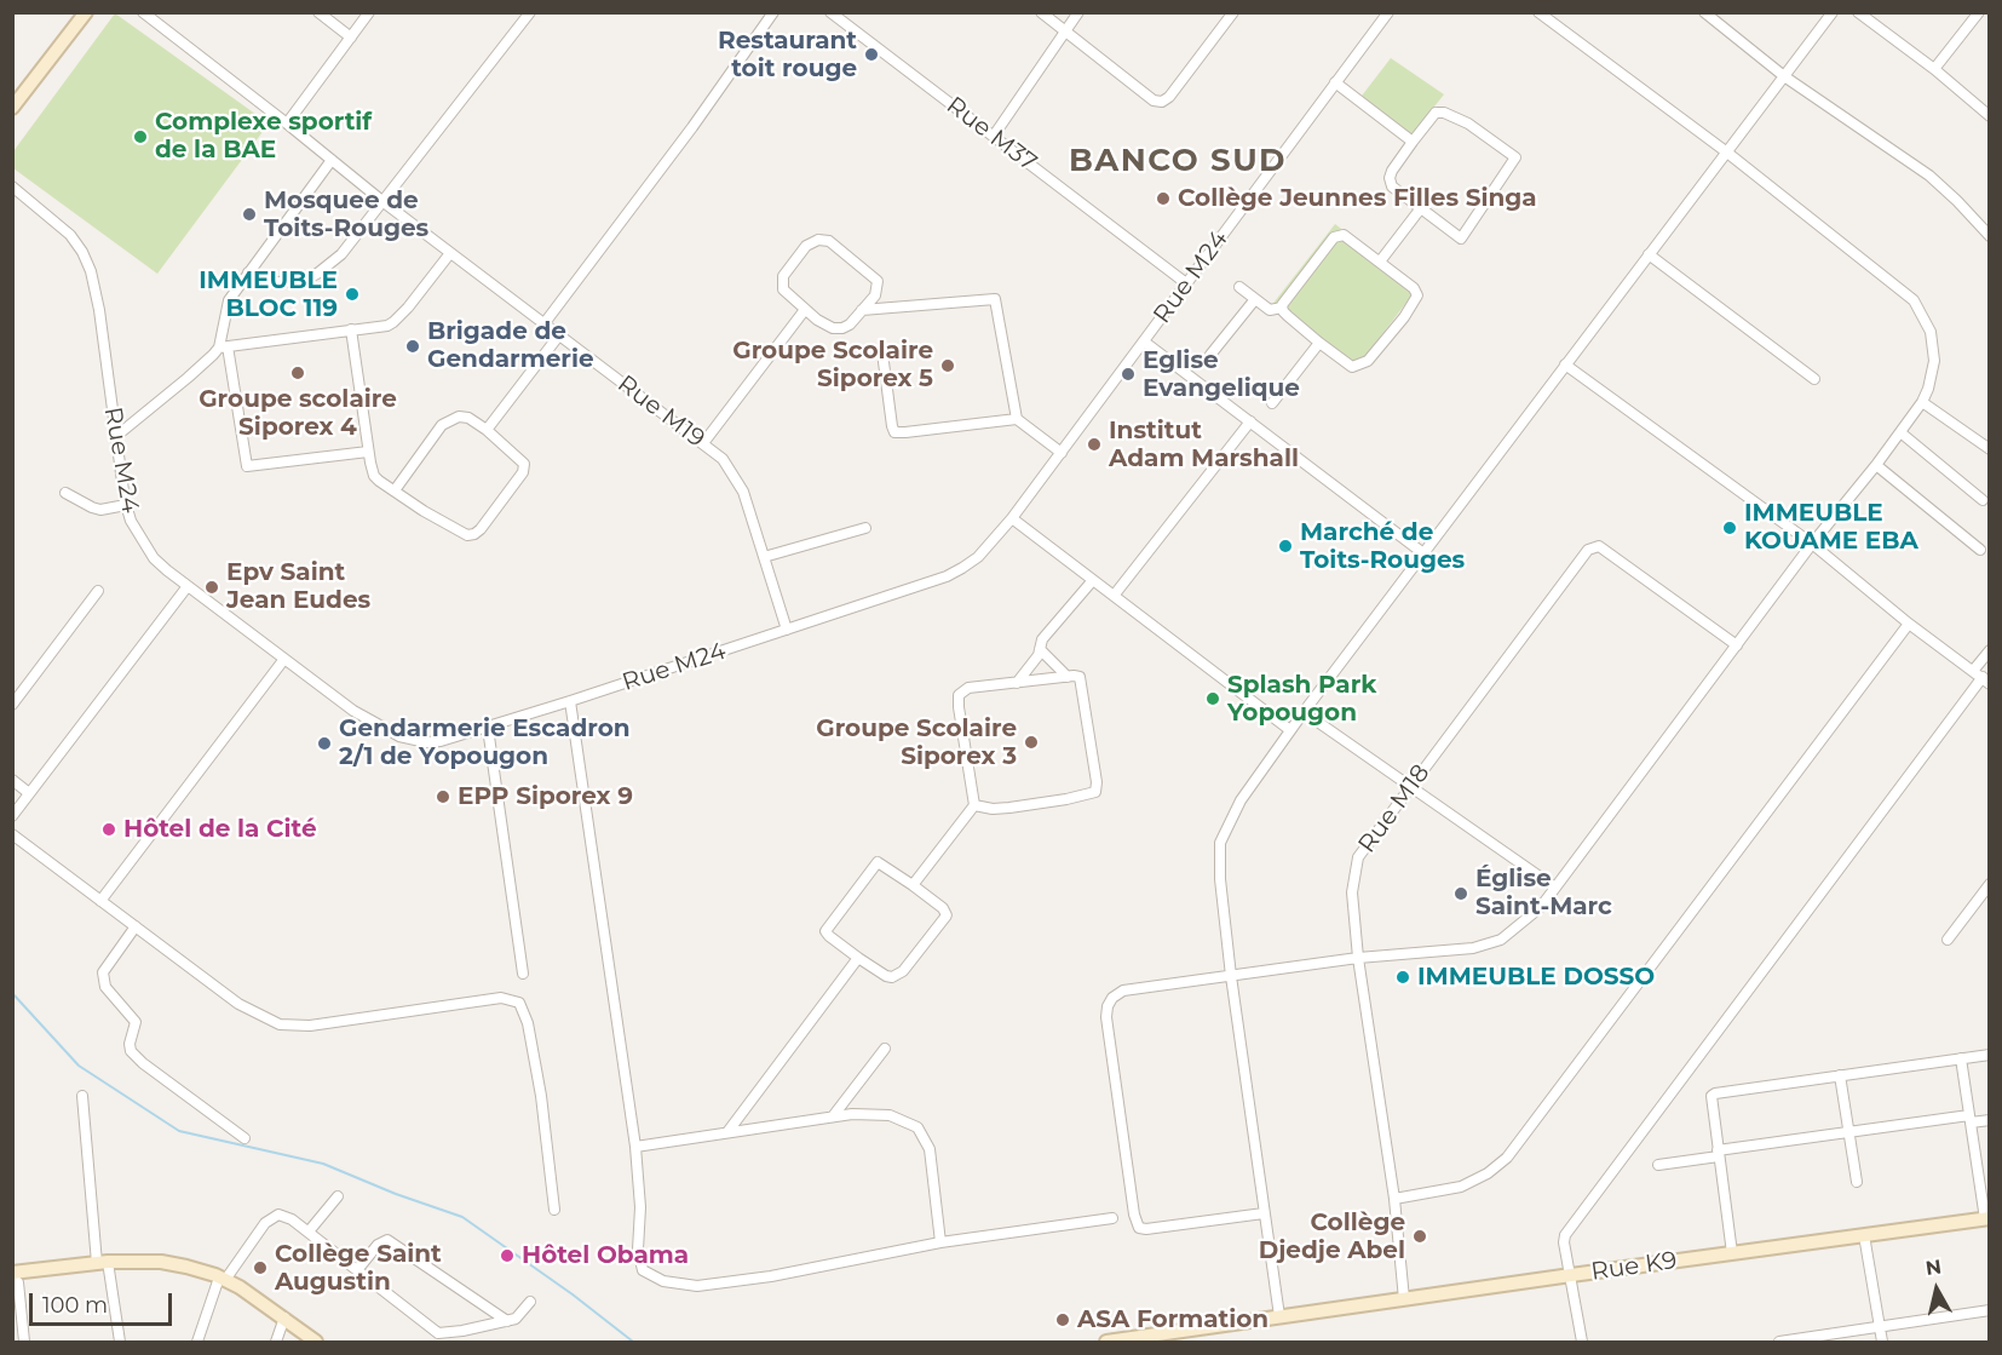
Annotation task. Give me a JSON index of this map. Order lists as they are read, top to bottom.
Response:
{
  "streets": {
    "street": [
      "Rue M37",
      "Rue M24",
      "Rue M19",
      "Rue M18",
      "Rue K9"
    ]
  },
  "crossings": [
    ["Rue M37", "Rue M24"],
    ["Rue M24", "Rue M19"],
    ["Rue M18", "Rue K9"]
  ],
  "districts": ["BANCO SUD"],
  "places": [
    "Restaurant toit rouge",
    "Complexe sportif de la BAE",
    "Collège Jeunnes Filles Singa",
    "Mosquee de Toits-Rouges",
    "IMMEUBLE BLOC 119",
    "Brigade de Gendarmerie",
    "Groupe Scolaire Siporex 5",
    "Groupe scolaire Siporex 4",
    "Eglise Evangelique",
    "Institut Adam Marshall",
    "IMMEUBLE KOUAME EBA",
    "Marché de Toits-Rouges",
    "Epv Saint Jean Eudes",
    "Splash Park Yopougon",
    "Groupe Scolaire Siporex 3",
    "Gendarmerie Escadron 2/1 de Yopougon",
    "EPP Siporex 9",
    "Hôtel de la Cité",
    "Église Saint-Marc",
    "IMMEUBLE DOSSO",
    "Collège Djedje Abel",
    "Hôtel Obama",
    "Collège Saint Augustin",
    "ASA Formation"
  ],
  "scale_bar": "100 m",
  "north": "top"
}
